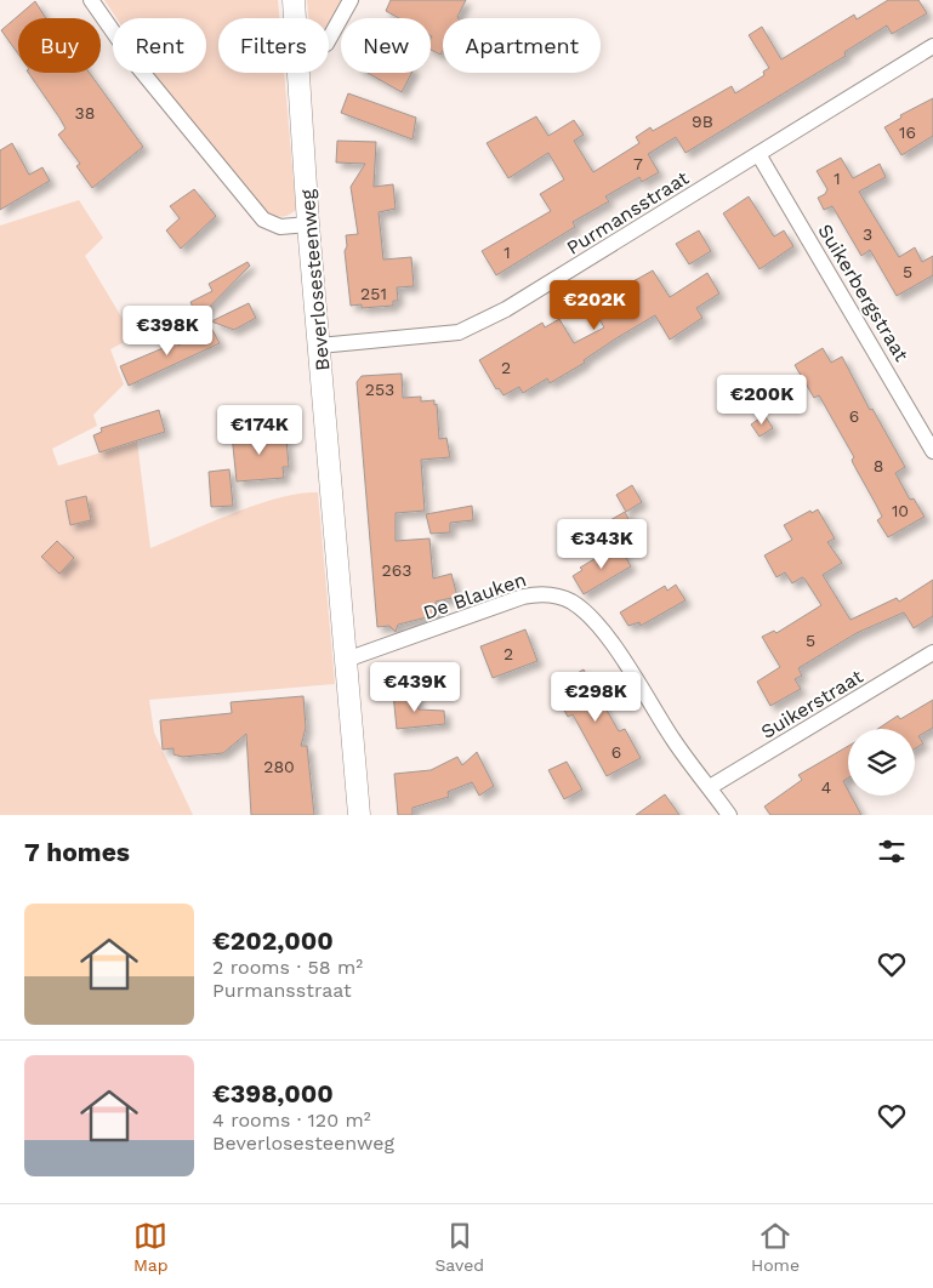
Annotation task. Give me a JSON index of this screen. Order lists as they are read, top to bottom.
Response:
{
  "streets": {
    "street": [
      "Purmansstraat",
      "Beverlosesteenweg",
      "Suikerbergstraat",
      "De Blauken",
      "Suikerstraat"
    ]
  },
  "crossings": [
    ["Purmansstraat", "Beverlosesteenweg"],
    ["Purmansstraat", "Suikerbergstraat"],
    ["Beverlosesteenweg", "De Blauken"],
    ["De Blauken", "Suikerstraat"]
  ],
  "house_numbers": [
    "38",
    "9B",
    "16",
    "7",
    "1",
    "3",
    "1",
    "5",
    "251",
    "2",
    "253",
    "6",
    "8",
    "10",
    "263",
    "5",
    "2",
    "6",
    "280",
    "4"
  ],
  "page": {
    "chip": [
      "Buy",
      "Rent",
      "Filters",
      "New",
      "Apartment"
    ],
    "price": [
      "€202K",
      "€398K",
      "€200K",
      "€174K",
      "€343K",
      "€439K",
      "€298K"
    ],
    "heading": "7 homes",
    "list": [
      {
        "name": "€202,000",
        "note": "2 rooms · 58 m² · Purmansstraat"
      },
      {
        "name": "€398,000",
        "note": "4 rooms · 120 m² · Beverlosesteenweg"
      }
    ],
    "tabs": ["Map", "Saved", "Home"]
  }
}
